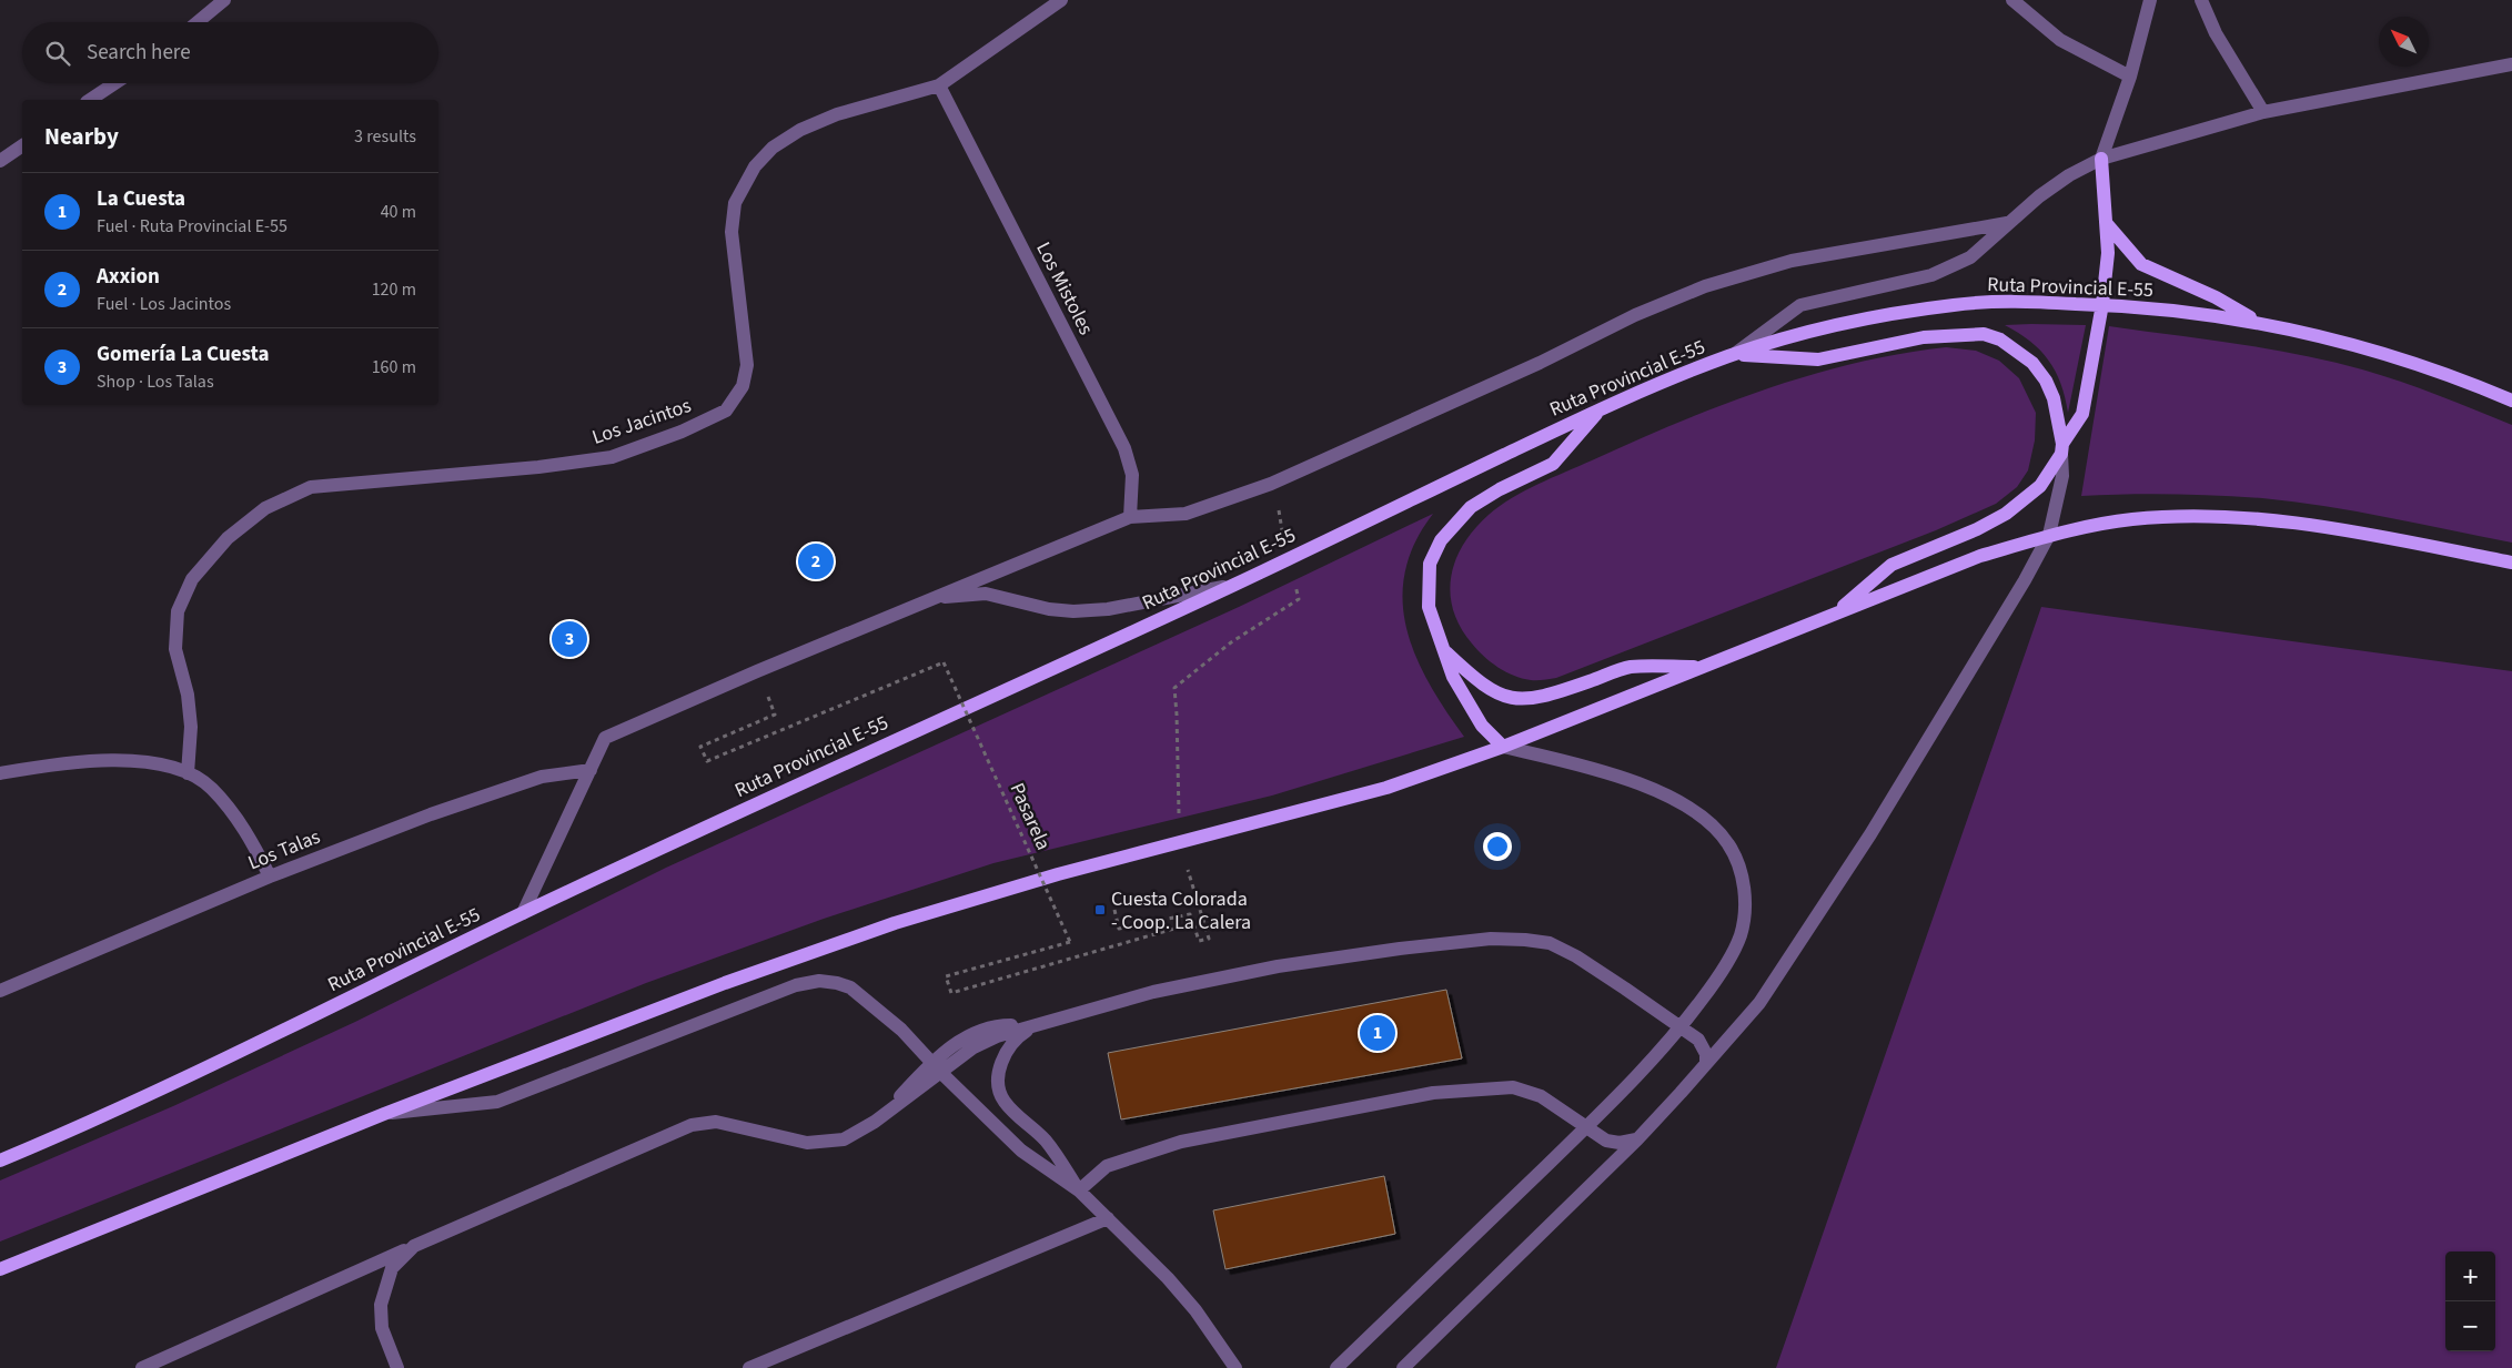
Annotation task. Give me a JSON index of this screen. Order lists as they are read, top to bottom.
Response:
{
  "streets": {
    "main road": ["Ruta Provincial E-55"],
    "street": ["Los Mistoles", "Los Jacintos", "Los Talas"],
    "path": ["Pasarela"]
  },
  "crossings": [
    ["Los Mistoles", "Los Jacintos"]
  ],
  "places": {
    "transit": ["Cuesta Colorada - Coop. La Calera"]
  },
  "north": "top left",
  "page": {
    "search": "Search here",
    "heading": ["Nearby", "3 results"],
    "list": [
      {
        "mark": "1",
        "name": "La Cuesta",
        "note": "Fuel · Ruta Provincial E-55",
        "value": "40 m"
      },
      {
        "mark": "2",
        "name": "Axxion",
        "note": "Fuel · Los Jacintos",
        "value": "120 m"
      },
      {
        "mark": "3",
        "name": "Gomería La Cuesta",
        "note": "Shop · Los Talas",
        "value": "160 m"
      }
    ],
    "pins": ["2", "3", "1"],
    "map_buttons": ["+", "−"]
  }
}
